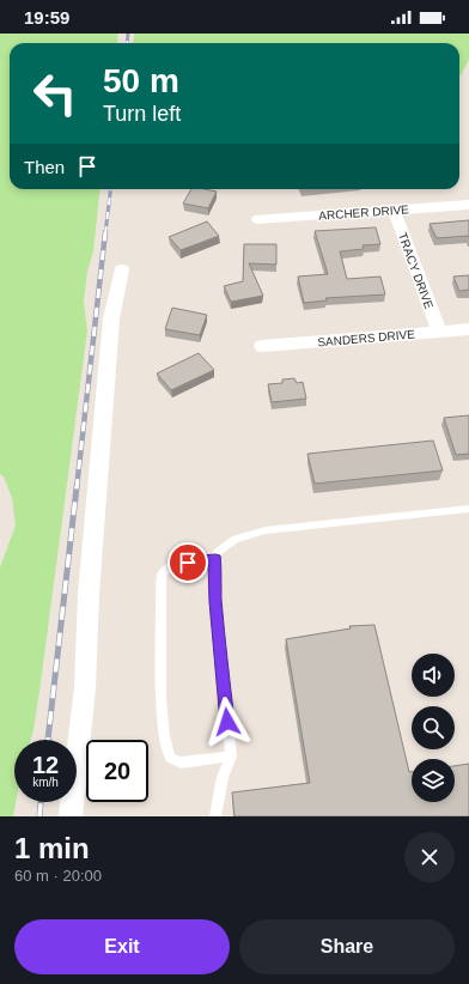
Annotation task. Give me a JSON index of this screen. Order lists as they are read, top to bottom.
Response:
{
  "streets": {
    "street": ["ARCHER DRIVE", "TRACY DRIVE", "SANDERS DRIVE"]
  },
  "crossings": [
    ["ARCHER DRIVE", "TRACY DRIVE"],
    ["TRACY DRIVE", "SANDERS DRIVE"]
  ],
  "page": {
    "status": "19:59",
    "turn": ["50 m", "Turn left"],
    "then": "Then",
    "speed": "12 km/h",
    "limit": "20",
    "heading": ["1 min", "60 m · 20:00"],
    "buttons": ["Exit", "Share"]
  }
}
